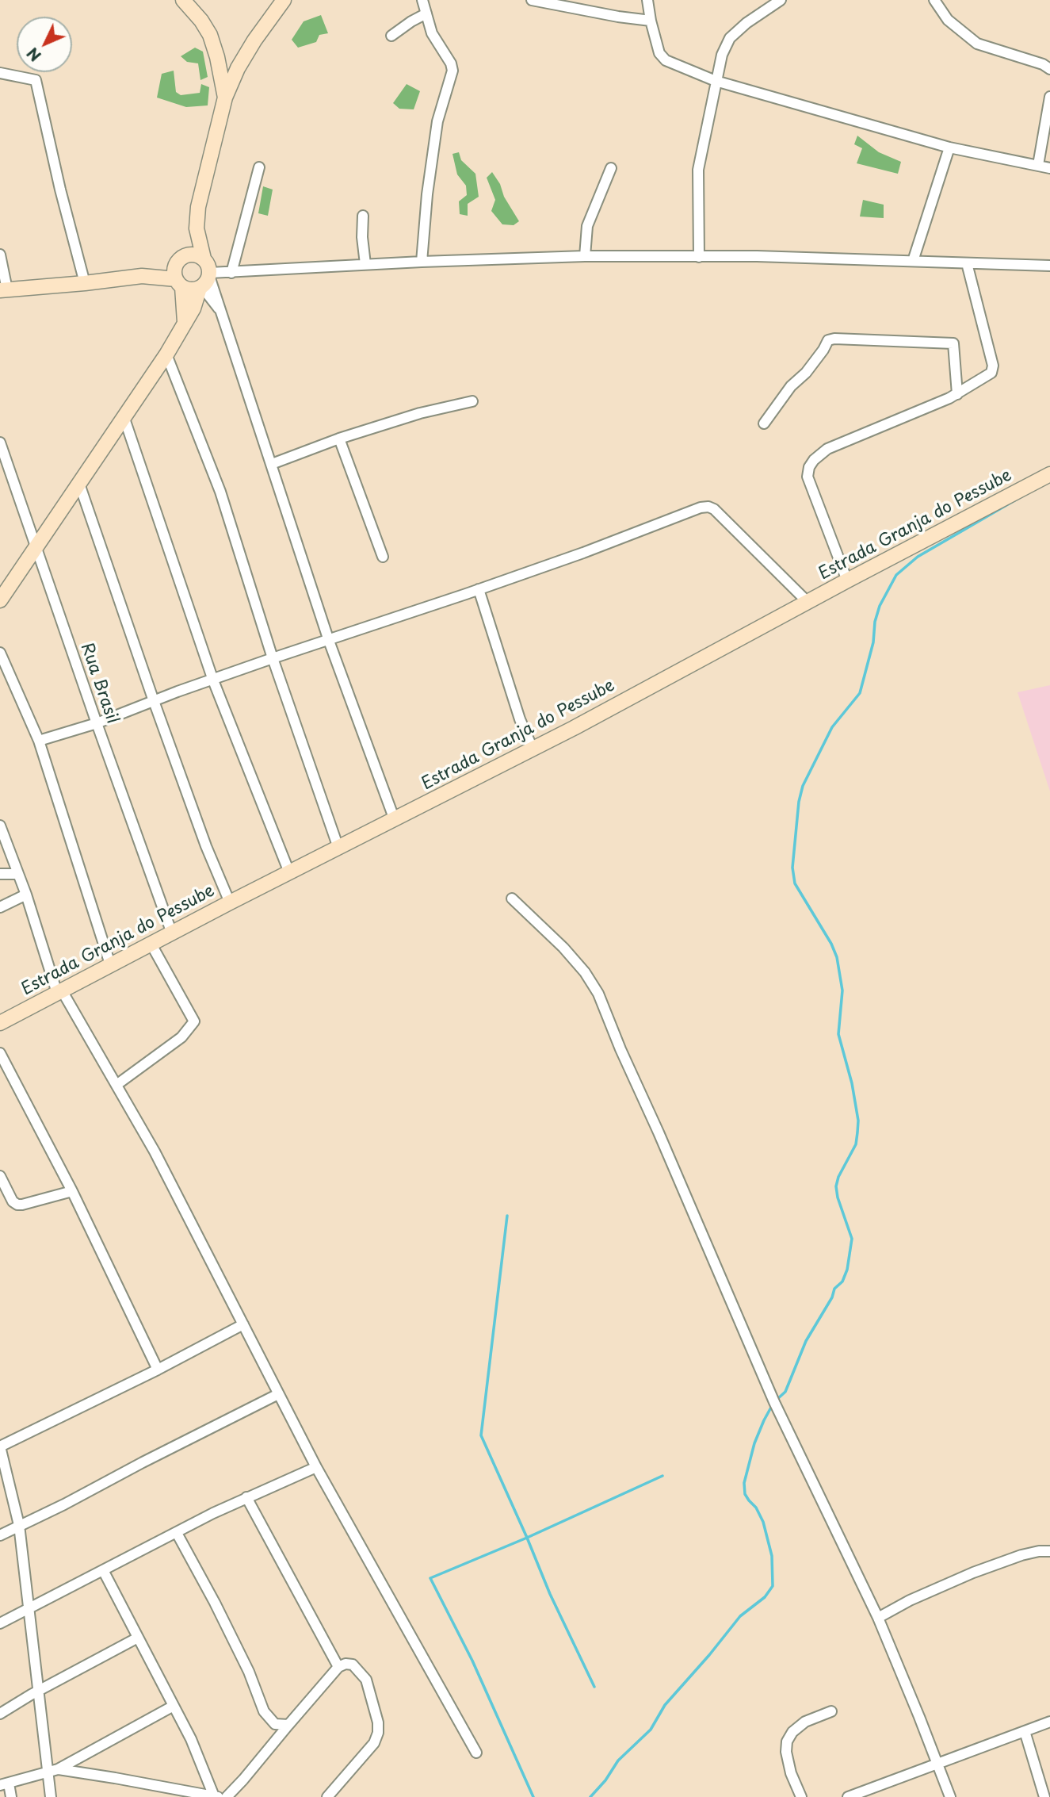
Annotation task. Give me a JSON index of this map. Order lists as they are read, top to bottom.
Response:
{
  "streets": {
    "main road": ["Estrada Granja do Pessube"],
    "street": ["Rua Brasil"]
  },
  "crossings": [
    ["Estrada Granja do Pessube", "Rua Brasil"]
  ],
  "north": "bottom left"
}
